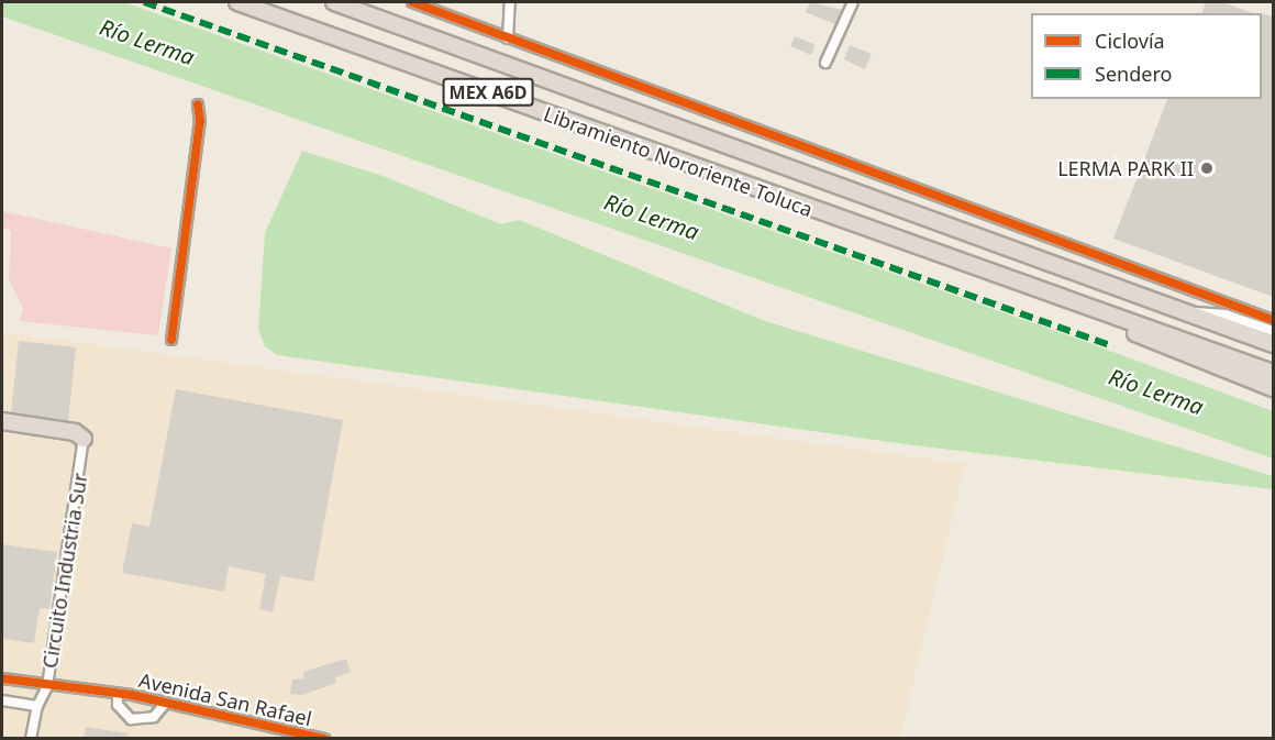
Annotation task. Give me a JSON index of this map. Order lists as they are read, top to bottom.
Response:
{
  "streets": {
    "highway": ["MEX A6D", "Libramiento Nororiente Toluca"],
    "street": ["Circuito Industria Sur", "Avenida San Rafael"]
  },
  "crossings": [
    ["Circuito Industria Sur", "Avenida San Rafael"]
  ],
  "water": ["Río Lerma"],
  "places": ["LERMA PARK II"],
  "legend": ["Ciclovía", "Sendero"]
}
